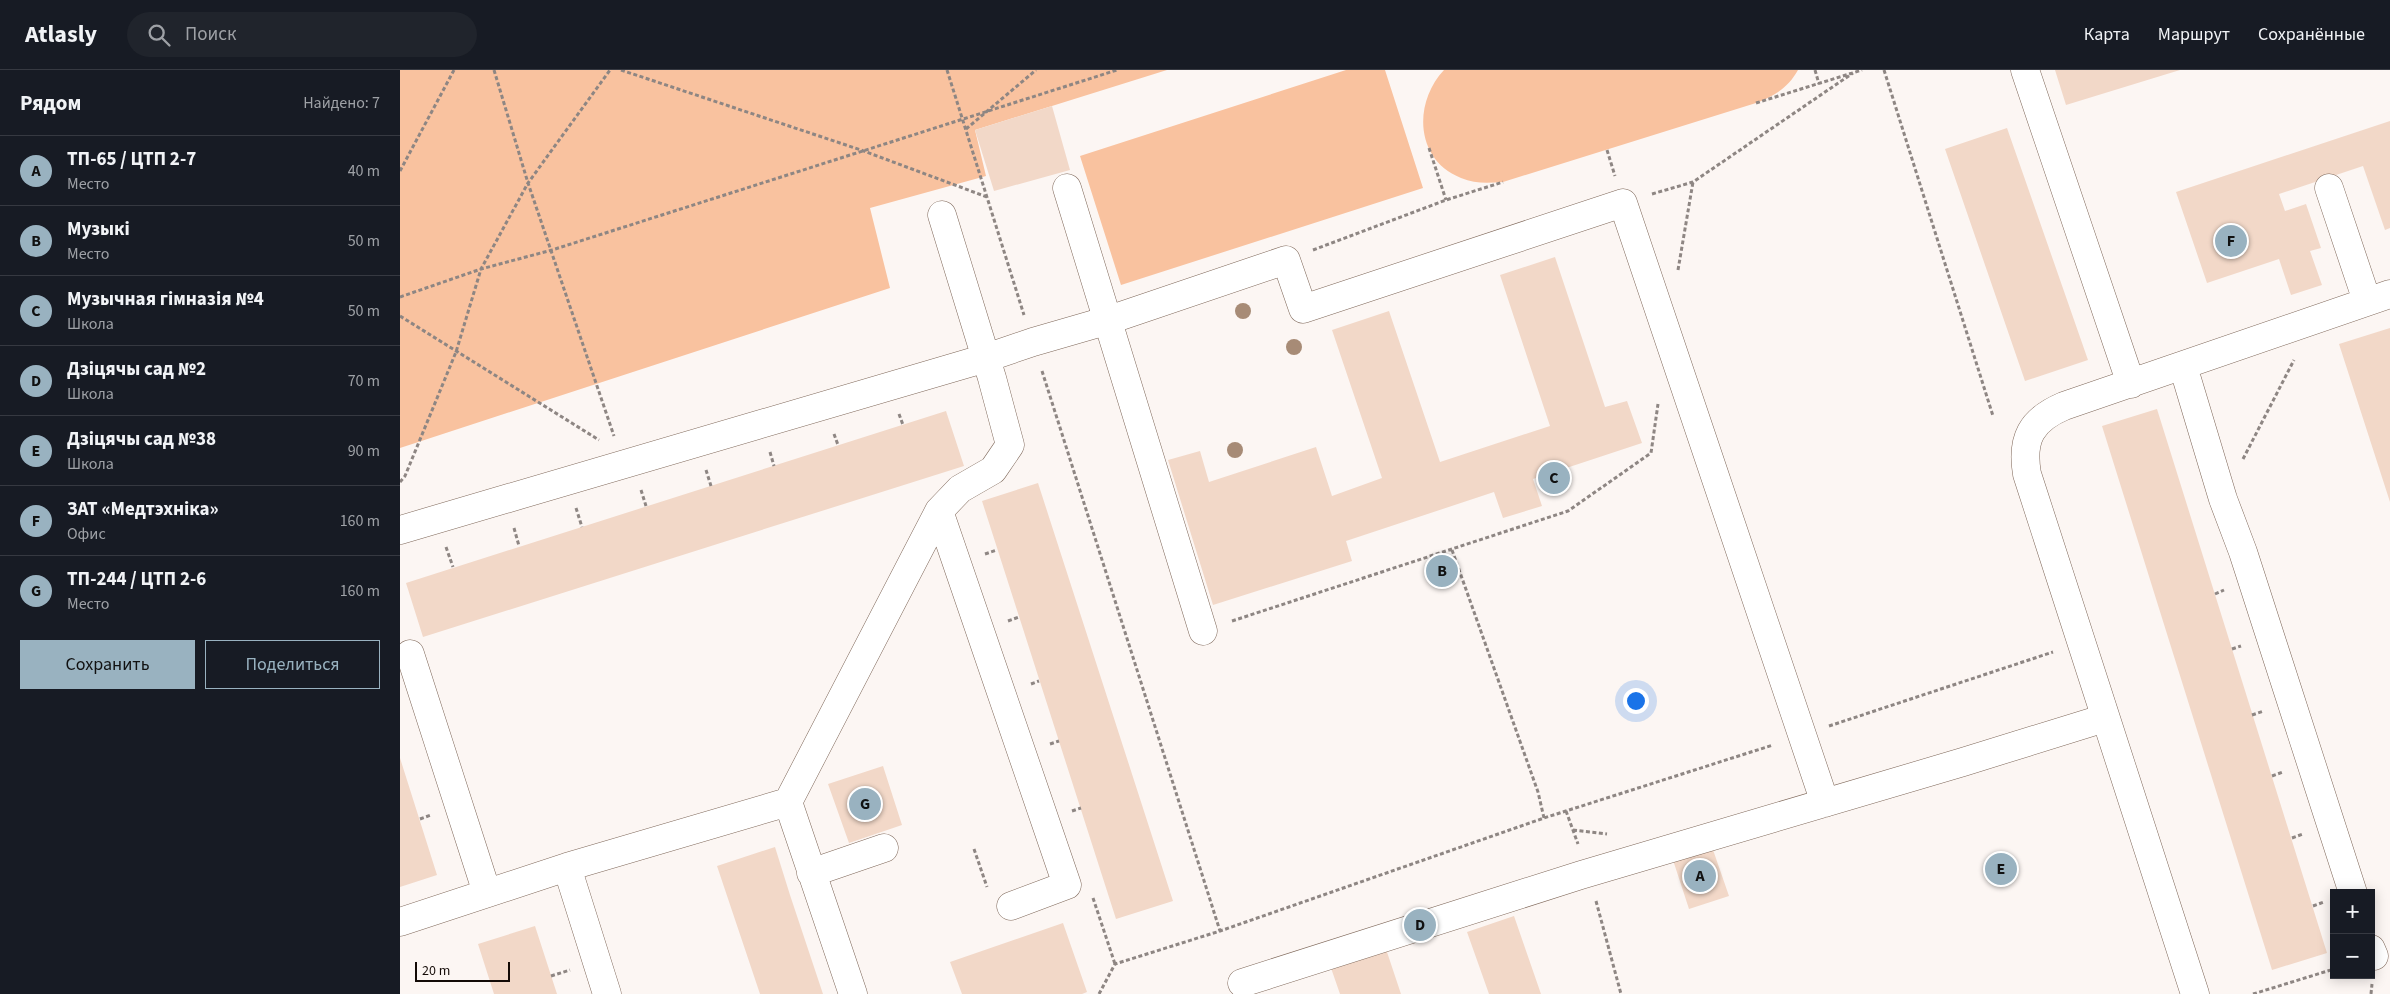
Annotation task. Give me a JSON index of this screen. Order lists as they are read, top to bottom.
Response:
{
  "scale_bar": "20 m",
  "page": {
    "header": "Atlasly",
    "search": "Поиск",
    "nav": ["Карта", "Маршрут", "Сохранённые"],
    "heading": ["Рядом", "Найдено: 7"],
    "list": [
      {
        "mark": "A",
        "name": "ТП-65 / ЦТП 2-7",
        "note": "Место",
        "value": "40 m"
      },
      {
        "mark": "B",
        "name": "Музыкі",
        "note": "Место",
        "value": "50 m"
      },
      {
        "mark": "C",
        "name": "Музычная гімназія №4",
        "note": "Школа",
        "value": "50 m"
      },
      {
        "mark": "D",
        "name": "Дзіцячы сад №2",
        "note": "Школа",
        "value": "70 m"
      },
      {
        "mark": "E",
        "name": "Дзіцячы сад №38",
        "note": "Школа",
        "value": "90 m"
      },
      {
        "mark": "F",
        "name": "ЗАТ «Медтэхніка»",
        "note": "Офис",
        "value": "160 m"
      },
      {
        "mark": "G",
        "name": "ТП-244 / ЦТП 2-6",
        "note": "Место",
        "value": "160 m"
      }
    ],
    "pins": [
      "F",
      "C",
      "B",
      "G",
      "E",
      "A",
      "D"
    ],
    "buttons": ["Сохранить", "Поделиться"],
    "map_buttons": ["+", "−"],
    "scale": "20 m"
  }
}
